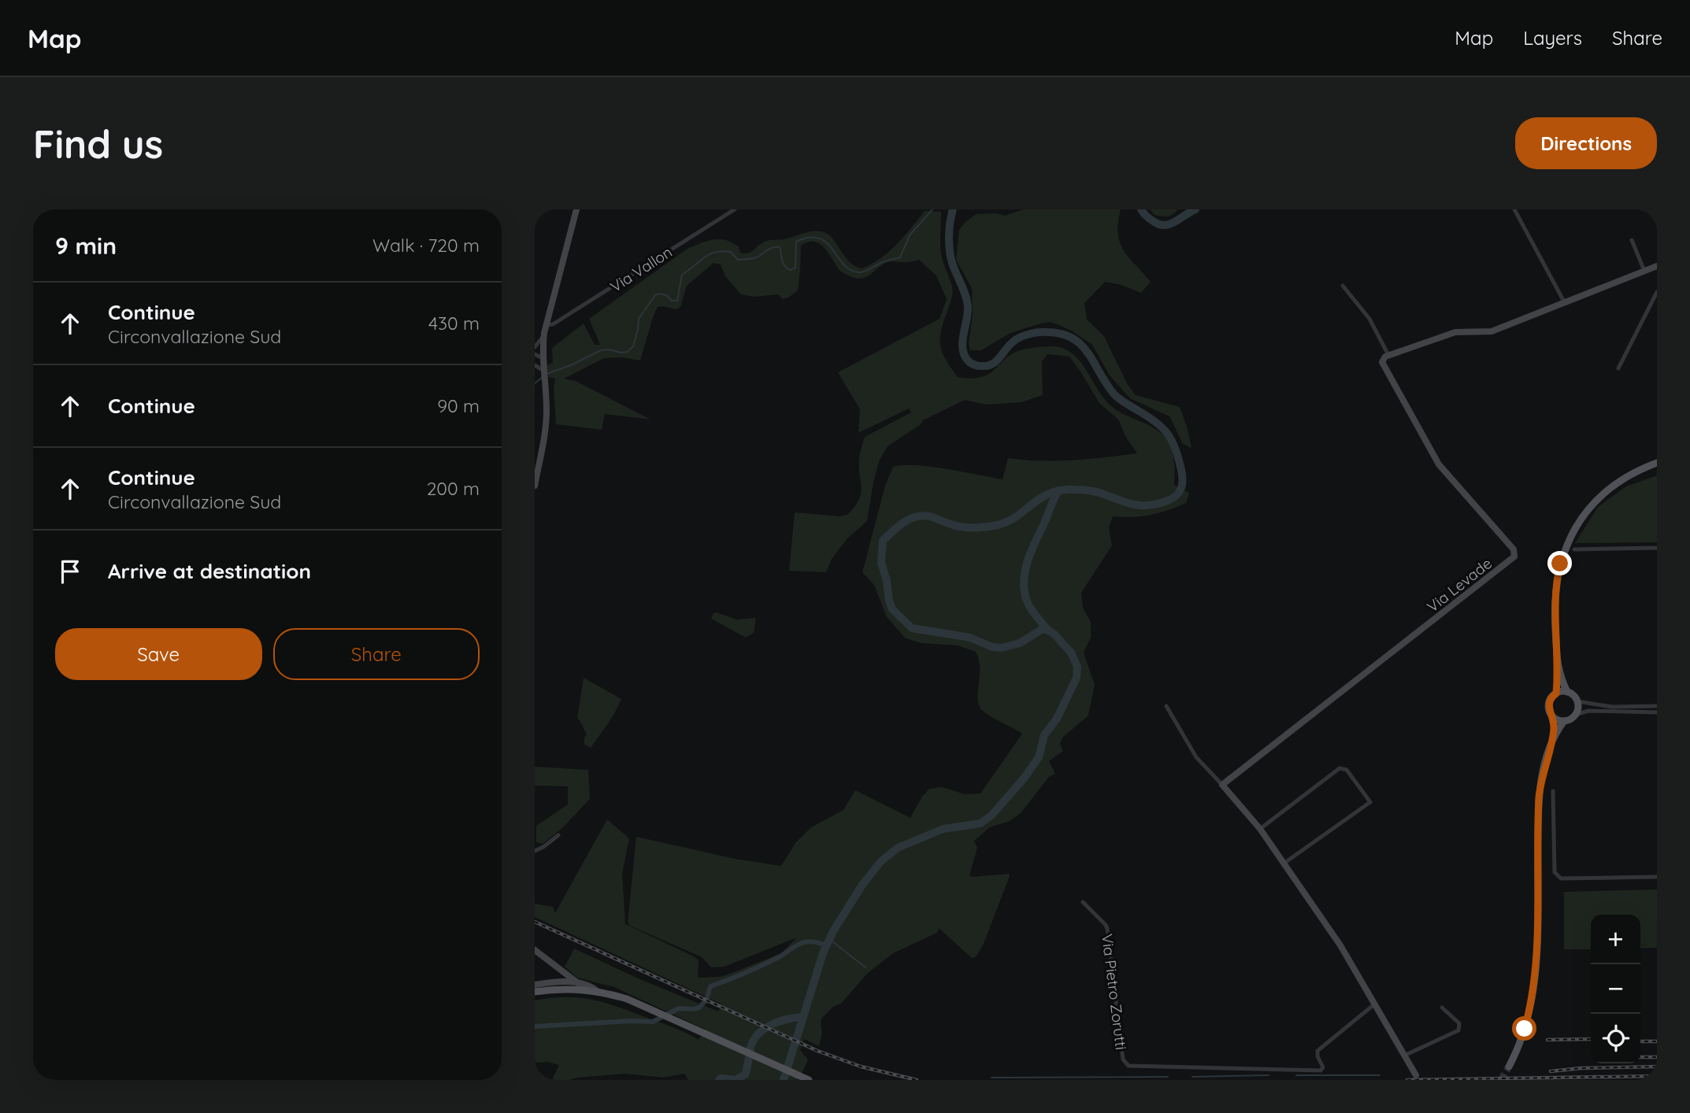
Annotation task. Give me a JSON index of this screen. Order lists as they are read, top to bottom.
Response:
{
  "streets": {
    "street": ["Via Vallon", "Via Levade", "Via Pietro Zorutti"]
  },
  "page": {
    "header": "Map",
    "nav": ["Map", "Layers", "Share"],
    "buttons": [
      "Directions",
      ["Save", "Share"]
    ],
    "title": "Find us",
    "heading": ["9 min", "Walk · 720 m"],
    "list": [
      ["Continue", "Circonvallazione Sud", "430 m"],
      ["Continue", "90 m"],
      ["Continue", "Circonvallazione Sud", "200 m"],
      "Arrive at destination"
    ],
    "map_buttons": ["+", "−"]
  }
}
